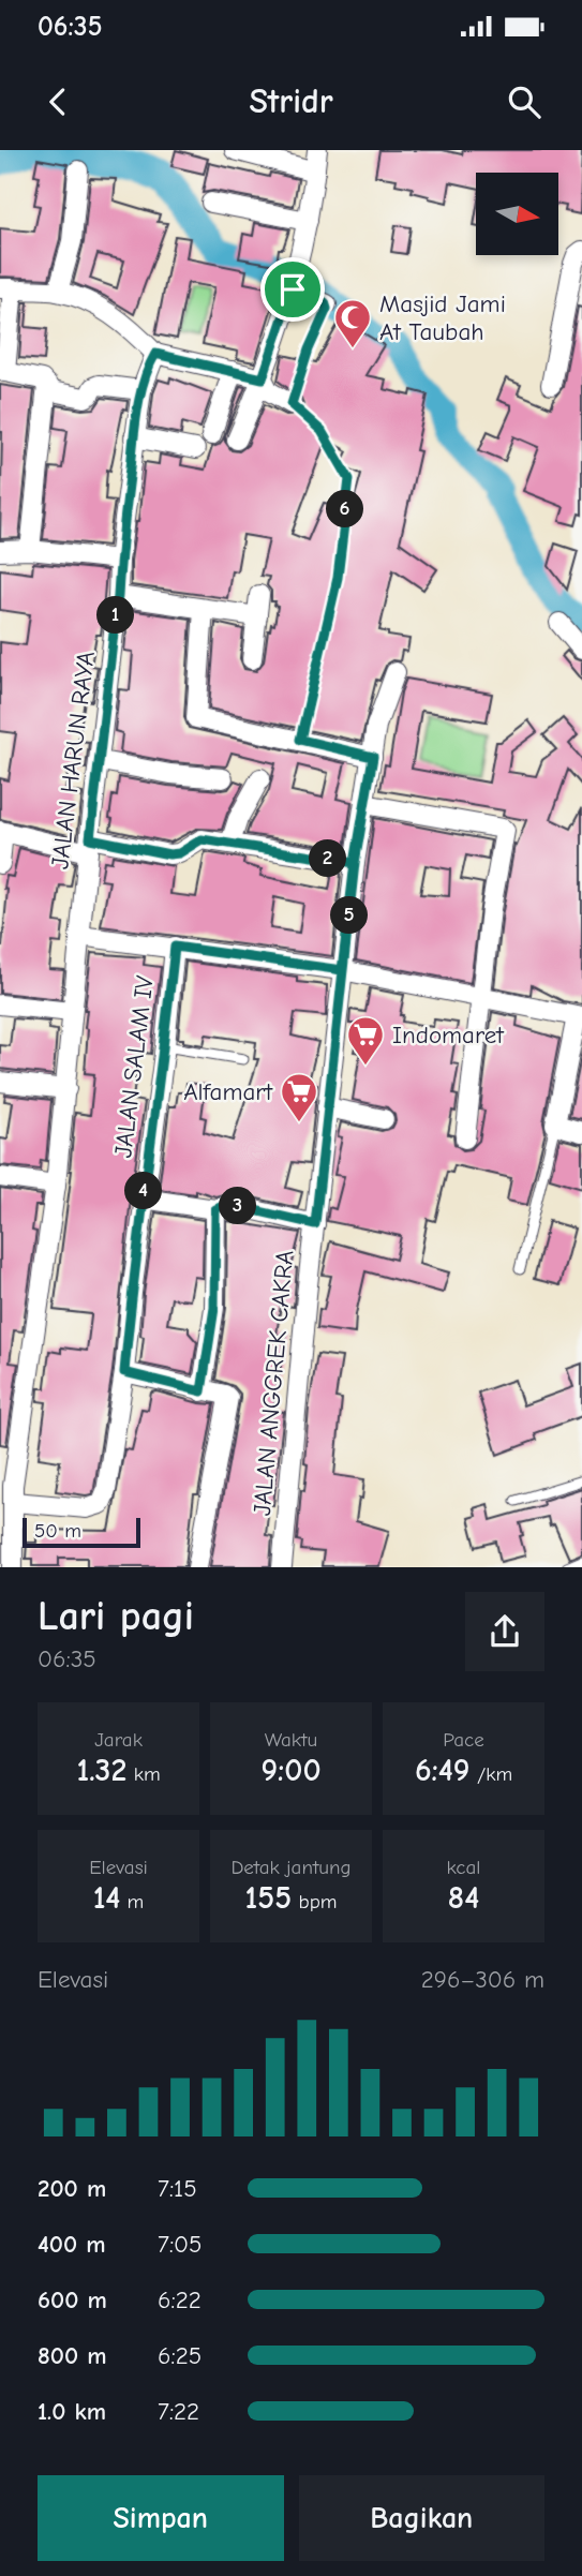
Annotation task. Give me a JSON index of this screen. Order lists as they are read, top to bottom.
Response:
{
  "streets": {
    "street": ["JALAN HARUN RAYA", "JALAN SALAM IV", "JALAN ANGGREK CAKRA"]
  },
  "crossings": [
    ["JALAN HARUN RAYA", "JALAN SALAM IV"]
  ],
  "places": {
    "mosque": ["Masjid Jami At Taubah"],
    "supermarket": ["Indomaret", "Alfamart"]
  },
  "scale_bar": "50 m",
  "north": "right",
  "page": {
    "status": "06:35",
    "header": "Stridr",
    "pins": [
      "6",
      "1",
      "2",
      "5",
      "4",
      "3"
    ],
    "scale": "50 m",
    "heading": ["Lari pagi", "06:35"],
    "stats": [
      ["Jarak", "1.32 km"],
      ["Waktu", "9:00"],
      ["Pace", "6:49 /km"],
      ["Elevasi", "14 m"],
      ["Detak jantung", "155 bpm"],
      ["kcal", "84"]
    ],
    "chart": ["Elevasi", "296–306 m"],
    "list": [
      {
        "name": "200 m",
        "note": "7:15"
      },
      {
        "name": "400 m",
        "note": "7:05"
      },
      {
        "name": "600 m",
        "note": "6:22"
      },
      {
        "name": "800 m",
        "note": "6:25"
      },
      {
        "name": "1.0 km",
        "note": "7:22"
      }
    ],
    "buttons": ["Simpan", "Bagikan"]
  }
}
